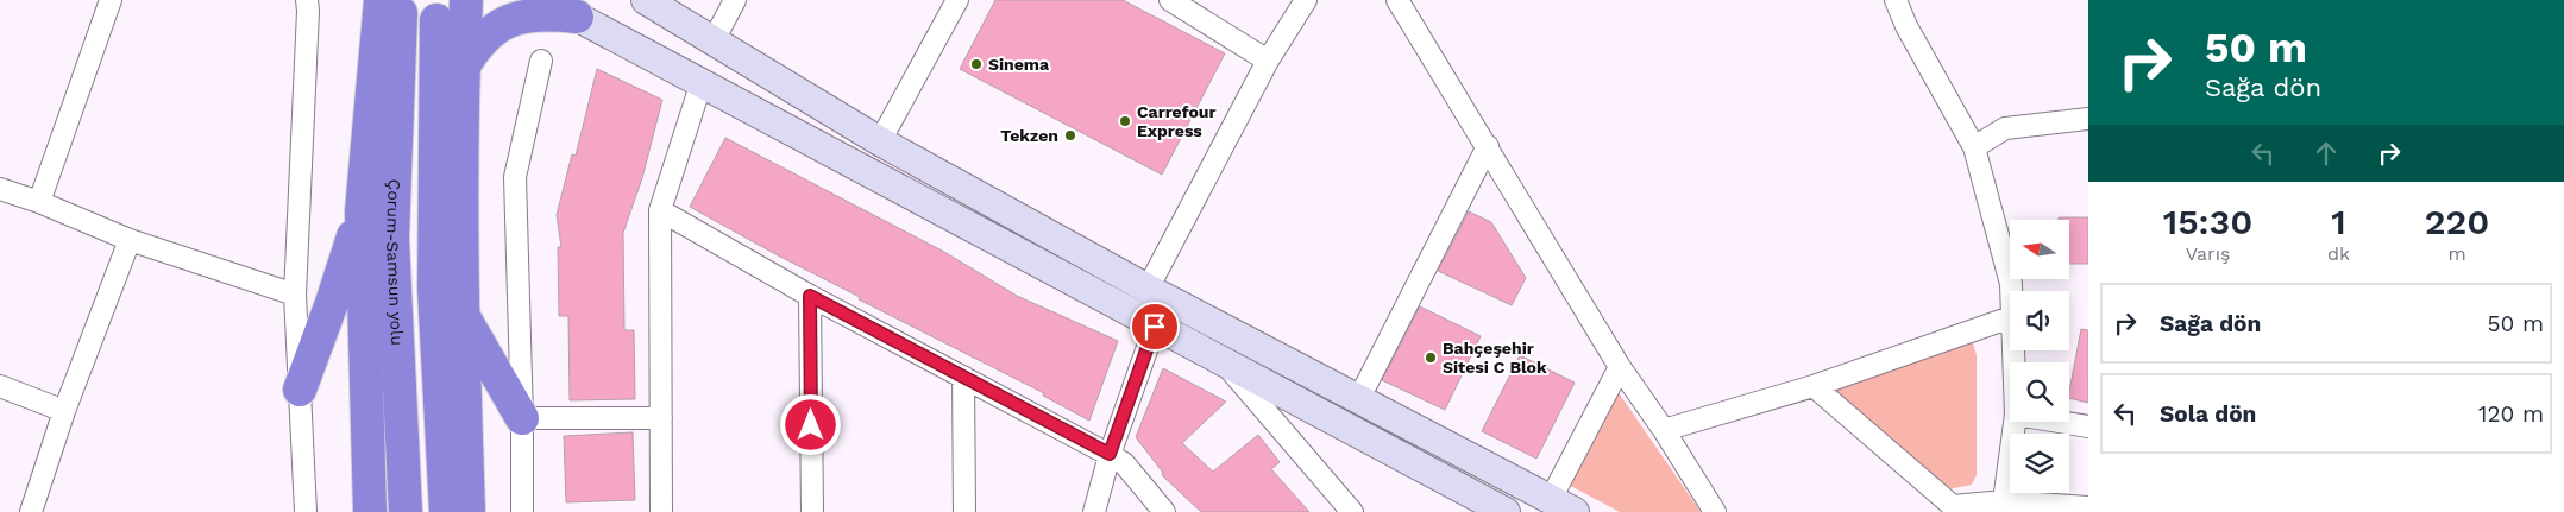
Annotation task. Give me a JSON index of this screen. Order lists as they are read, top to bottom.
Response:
{
  "streets": {
    "highway": ["Çorum-Samsun yolu"]
  },
  "places": [
    "Sinema",
    "Carrefour Express",
    "Tekzen",
    "Bahçeşehir Sitesi C Blok"
  ],
  "north": "left",
  "page": {
    "turn": ["50 m", "Sağa dön"],
    "eta": [
      "15:30",
      "Varış",
      "1",
      "dk",
      "220",
      "m"
    ],
    "list": [
      {
        "name": "Sağa dön",
        "value": "50 m"
      },
      {
        "name": "Sola dön",
        "value": "120 m"
      }
    ]
  }
}
